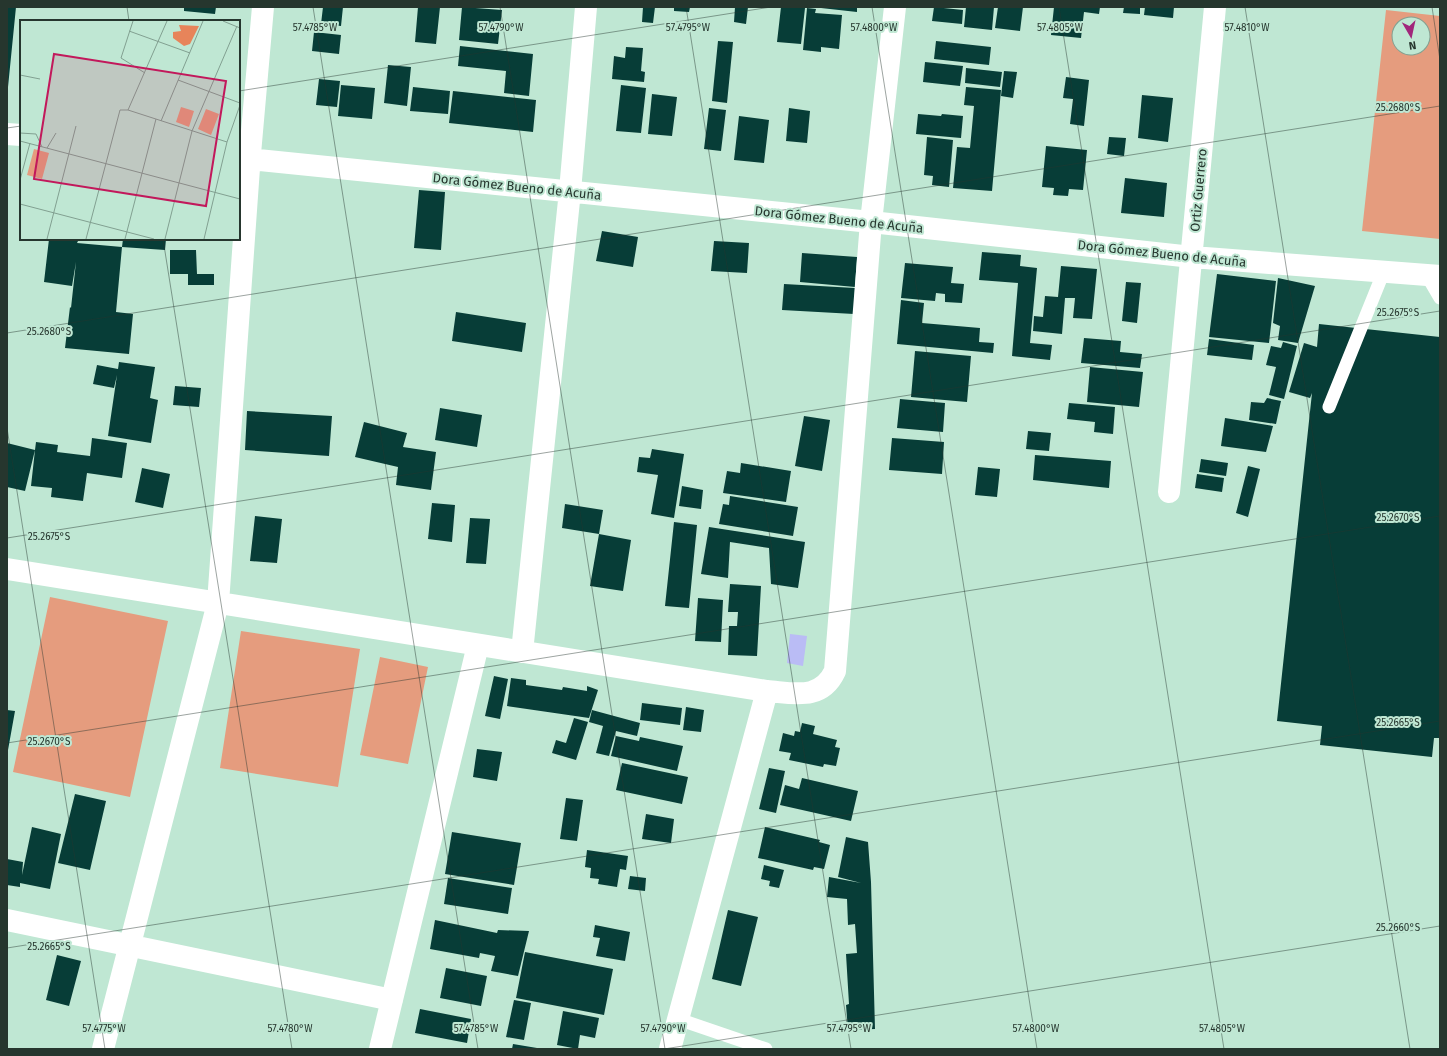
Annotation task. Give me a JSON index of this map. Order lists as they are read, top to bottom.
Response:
{
  "streets": {
    "street": ["Dora Gómez Bueno de Acuña", "Ortiz Guerrero"]
  },
  "crossings": [
    ["Dora Gómez Bueno de Acuña", "Ortiz Guerrero"]
  ],
  "north": "bottom",
  "coordinates": [
    "57.4785°W",
    "57.4790°W",
    "57.4795°W",
    "57.4800°W",
    "57.4805°W",
    "57.4810°W",
    "25.2680°S",
    "25.2675°S",
    "25.2670°S",
    "25.2665°S",
    "25.2660°S",
    "57.4775°W",
    "57.4780°W"
  ]
}
